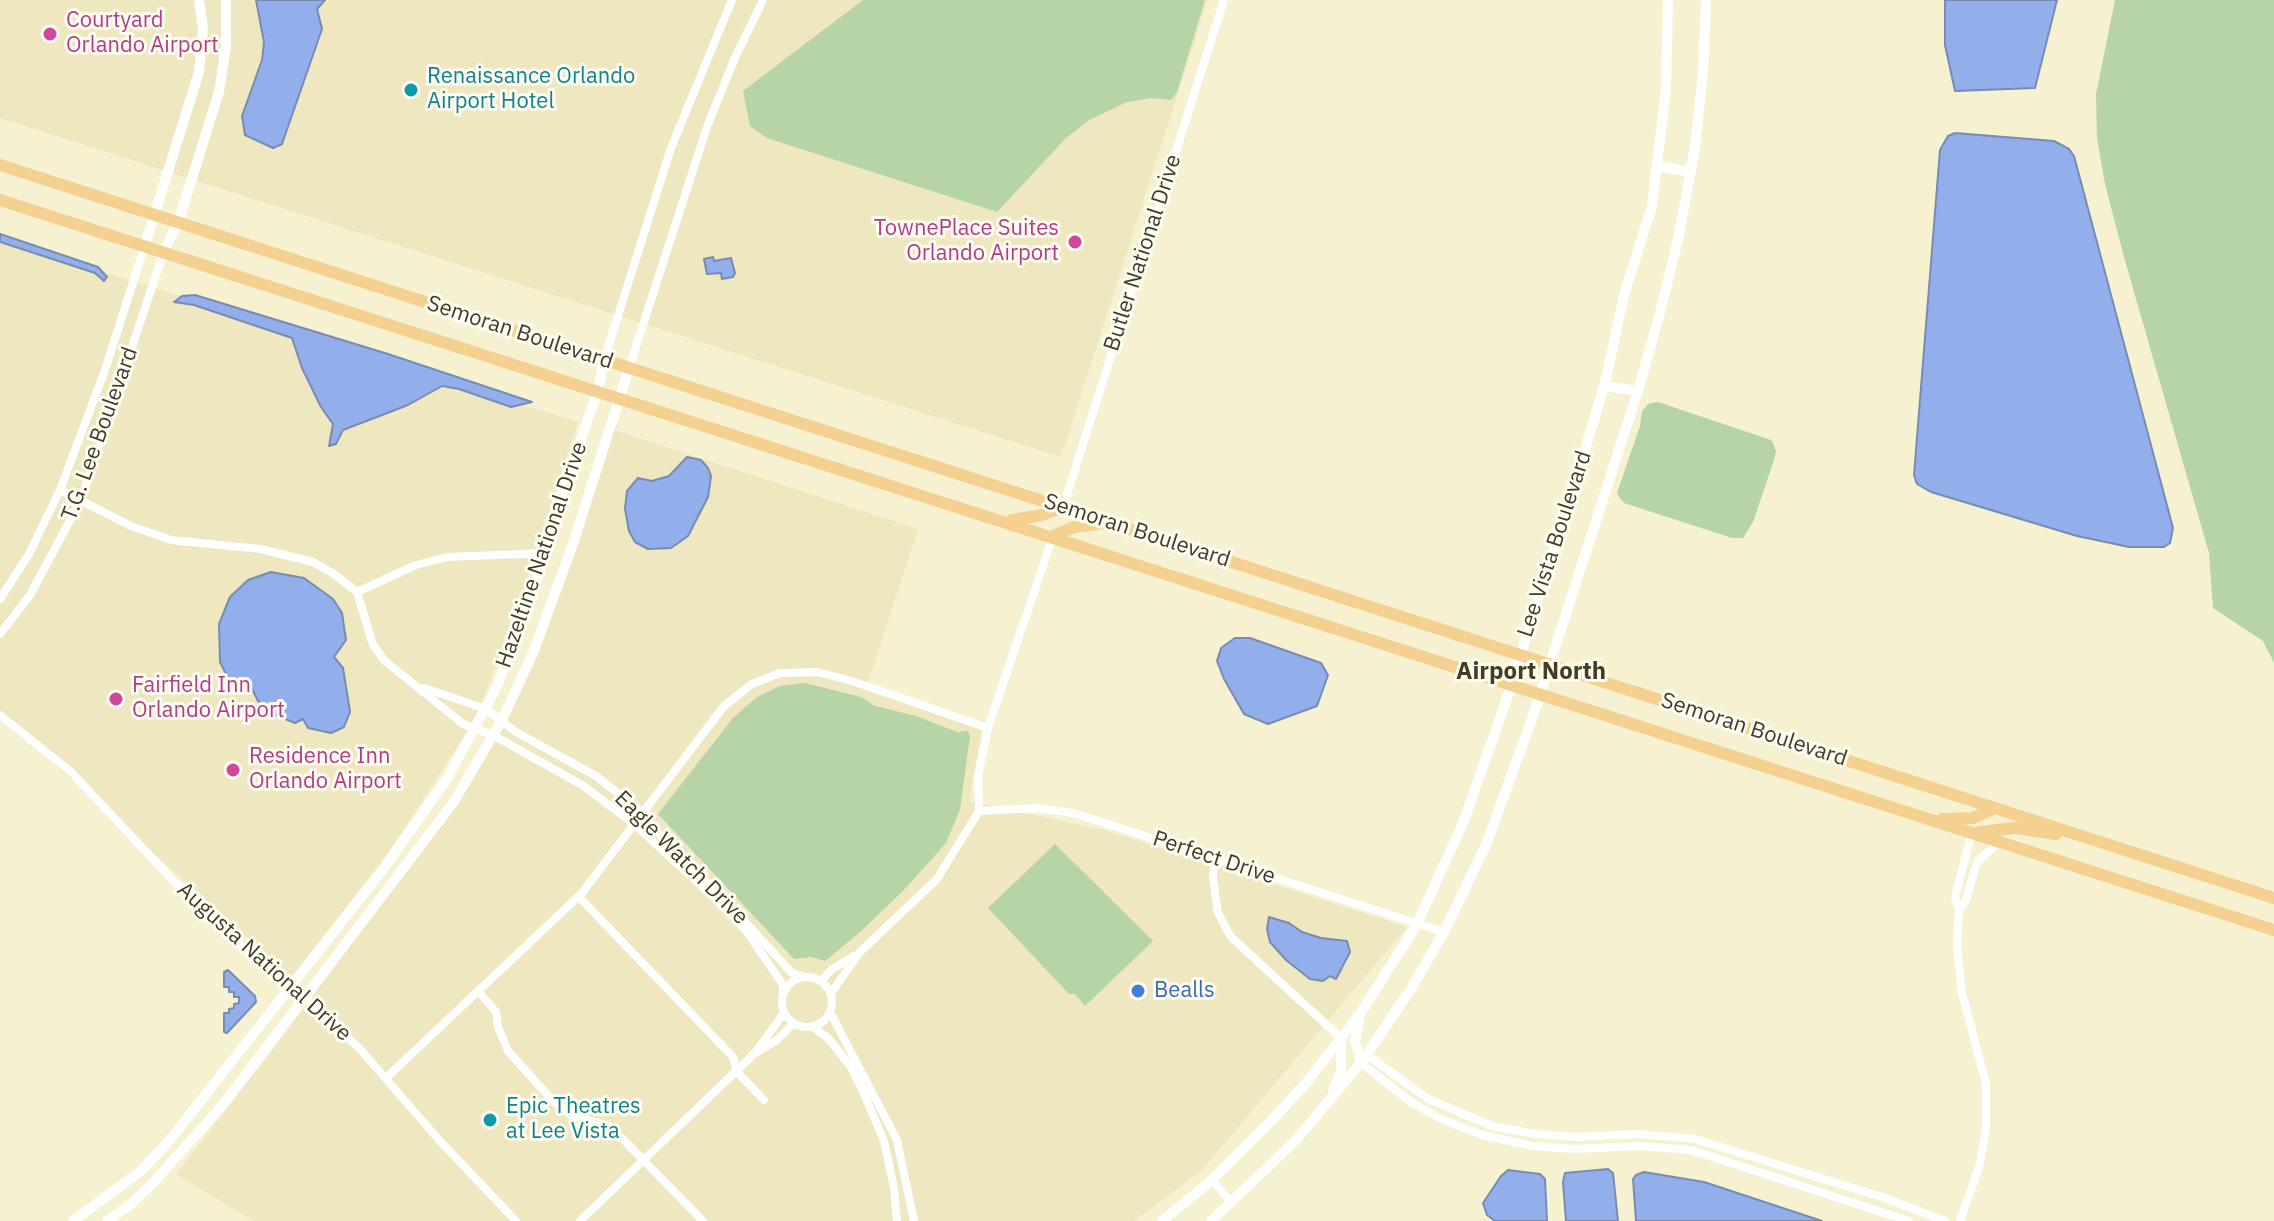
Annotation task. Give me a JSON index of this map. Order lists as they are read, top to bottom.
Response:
{
  "streets": {
    "main road": ["Semoran Boulevard"],
    "street": [
      "Butler National Drive",
      "T.G. Lee Boulevard",
      "Lee Vista Boulevard",
      "Hazeltine National Drive",
      "Eagle Watch Drive",
      "Perfect Drive",
      "Augusta National Drive"
    ]
  },
  "crossings": [
    ["Butler National Drive", "Semoran Boulevard"],
    ["Semoran Boulevard", "T.G. Lee Boulevard"],
    ["Semoran Boulevard", "Lee Vista Boulevard"],
    ["Semoran Boulevard", "Hazeltine National Drive"],
    ["Lee Vista Boulevard", "Perfect Drive"],
    ["Hazeltine National Drive", "Eagle Watch Drive"],
    ["Hazeltine National Drive", "Augusta National Drive"]
  ],
  "districts": ["Airport North"],
  "places": [
    "Courtyard Orlando Airport",
    "Renaissance Orlando Airport Hotel",
    "TownePlace Suites Orlando Airport",
    "Fairfield Inn Orlando Airport",
    "Residence Inn Orlando Airport",
    "Bealls",
    "Epic Theatres at Lee Vista"
  ]
}
